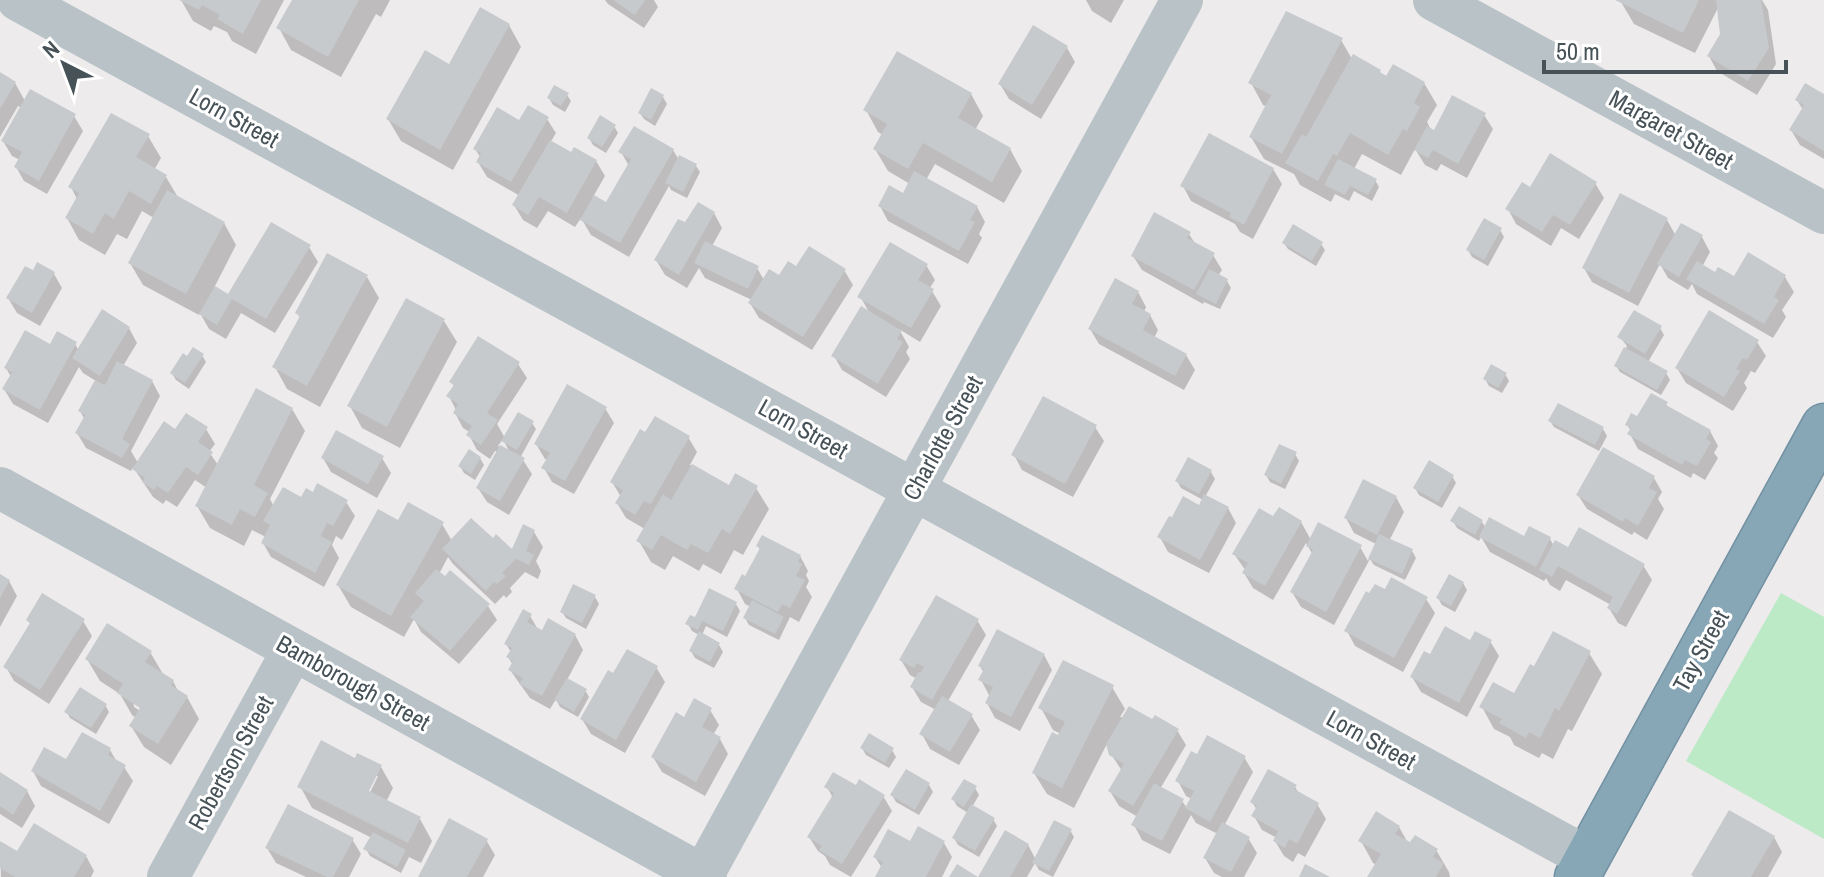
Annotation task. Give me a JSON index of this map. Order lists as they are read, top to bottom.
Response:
{
  "streets": {
    "highway": ["Tay Street"],
    "street": [
      "Lorn Street",
      "Margaret Street",
      "Charlotte Street",
      "Bamborough Street",
      "Robertson Street"
    ]
  },
  "crossings": [
    ["Lorn Street", "Charlotte Street"],
    ["Lorn Street", "Tay Street"],
    ["Charlotte Street", "Bamborough Street"],
    ["Bamborough Street", "Robertson Street"]
  ],
  "scale_bar": "50 m",
  "north": "top left"
}
